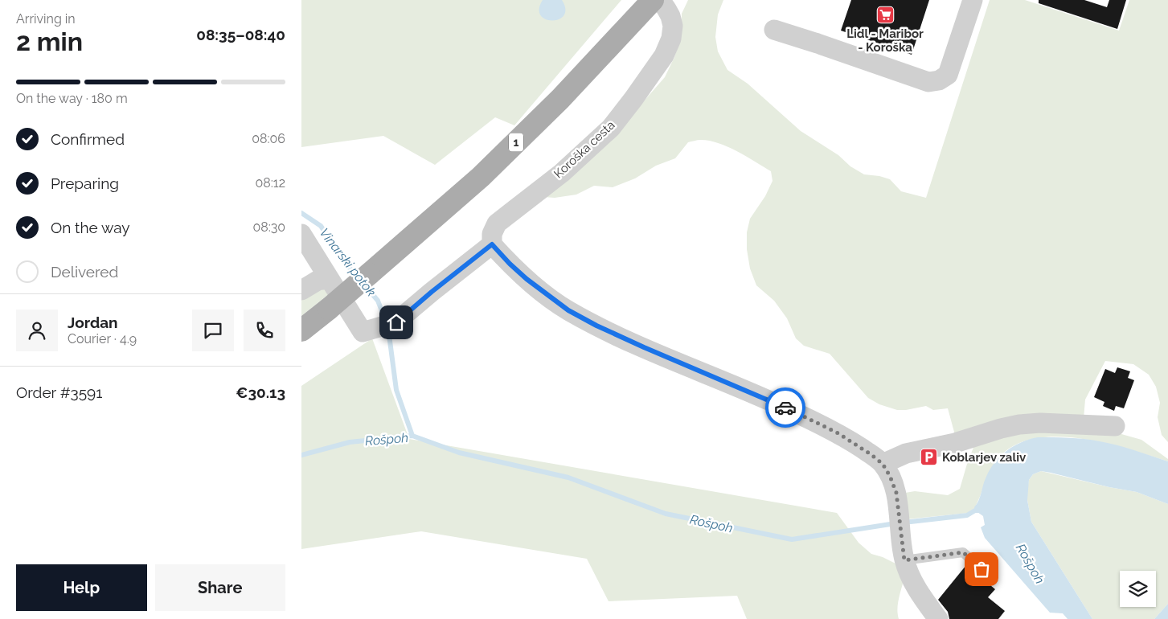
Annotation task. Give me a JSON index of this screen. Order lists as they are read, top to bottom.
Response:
{
  "streets": {
    "main road": ["1"],
    "street": ["Koroška cesta"]
  },
  "water": ["Vinarski potok", "Rošpoh"],
  "places": {
    "supermarket": ["Lidl - Maribor - Koroška"],
    "parking": ["Koblarjev zaliv"]
  },
  "page": {
    "heading": ["2 min", "Arriving in", "08:35–08:40"],
    "panel": [
      "Jordan",
      "Courier · 4.9",
      "Order #3591",
      "€30.13"
    ],
    "bar": "On the way · 180 m",
    "list": [
      ["Confirmed", "08:06"],
      ["Preparing", "08:12"],
      ["On the way", "08:30"],
      "Delivered"
    ],
    "buttons": ["Help", "Share"]
  }
}
